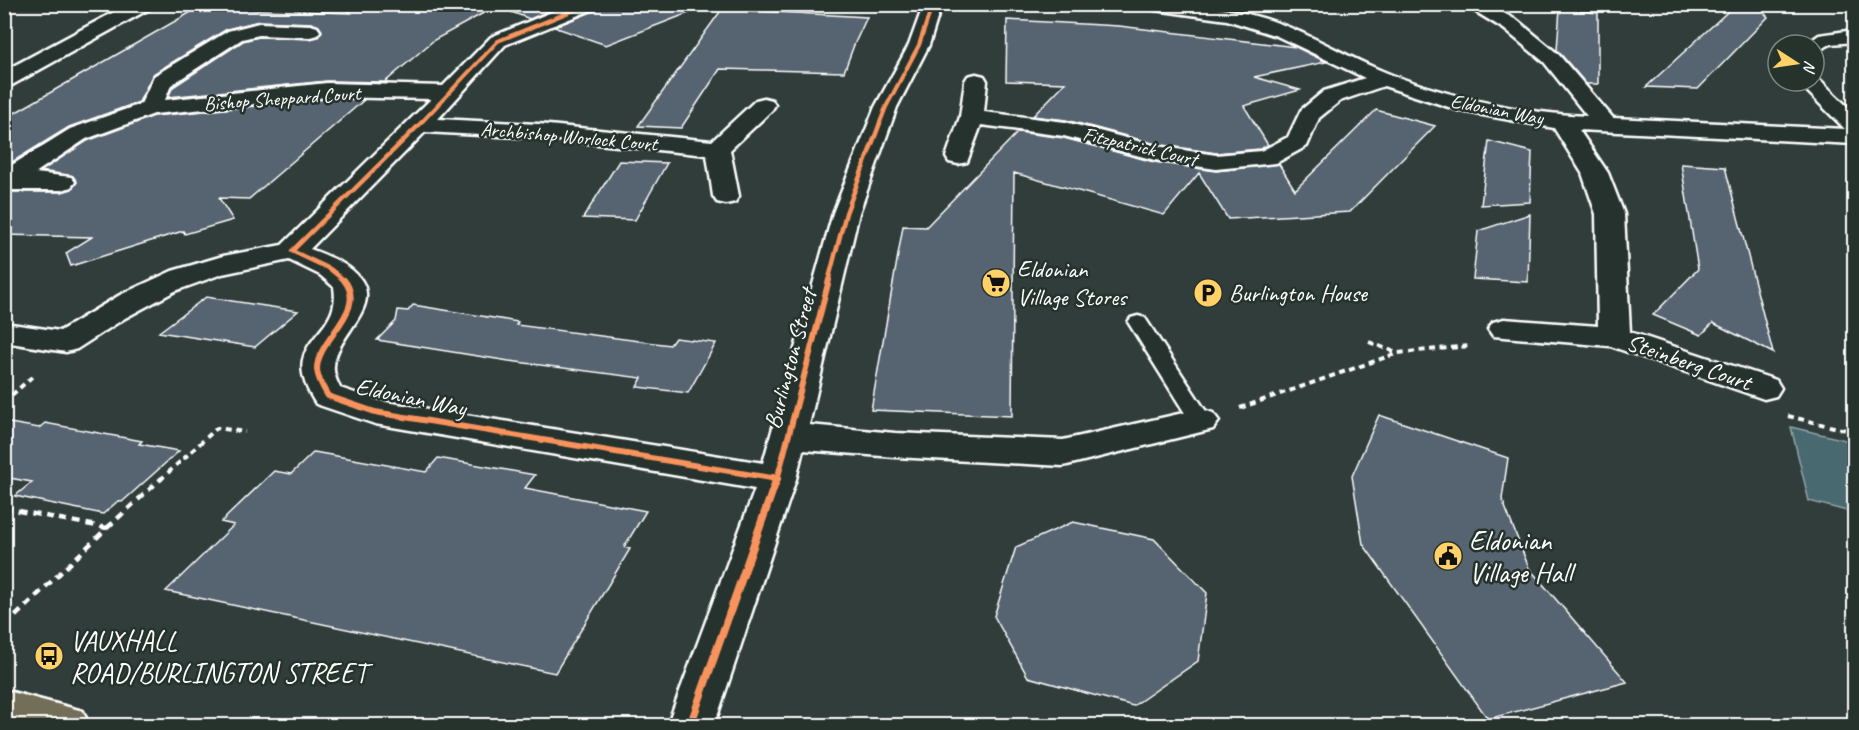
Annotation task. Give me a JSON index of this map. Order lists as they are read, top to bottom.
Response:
{
  "streets": {
    "street": [
      "Bishop Sheppard Court",
      "Eldonian Way",
      "Archbishop Worlock Court",
      "Fitzpatrick Court",
      "Burlington Street",
      "Steinberg Court"
    ]
  },
  "crossings": [
    ["Eldonian Way", "Fitzpatrick Court"],
    ["Eldonian Way", "Burlington Street"],
    ["Eldonian Way", "Steinberg Court"]
  ],
  "places": {
    "supermarket": ["Eldonian Village Stores"],
    "parking": ["Burlington House"],
    "public building": ["Eldonian Village Hall"],
    "bus stop": ["VAUXHALL ROAD/BURLINGTON STREET"]
  },
  "north": "right"
}
